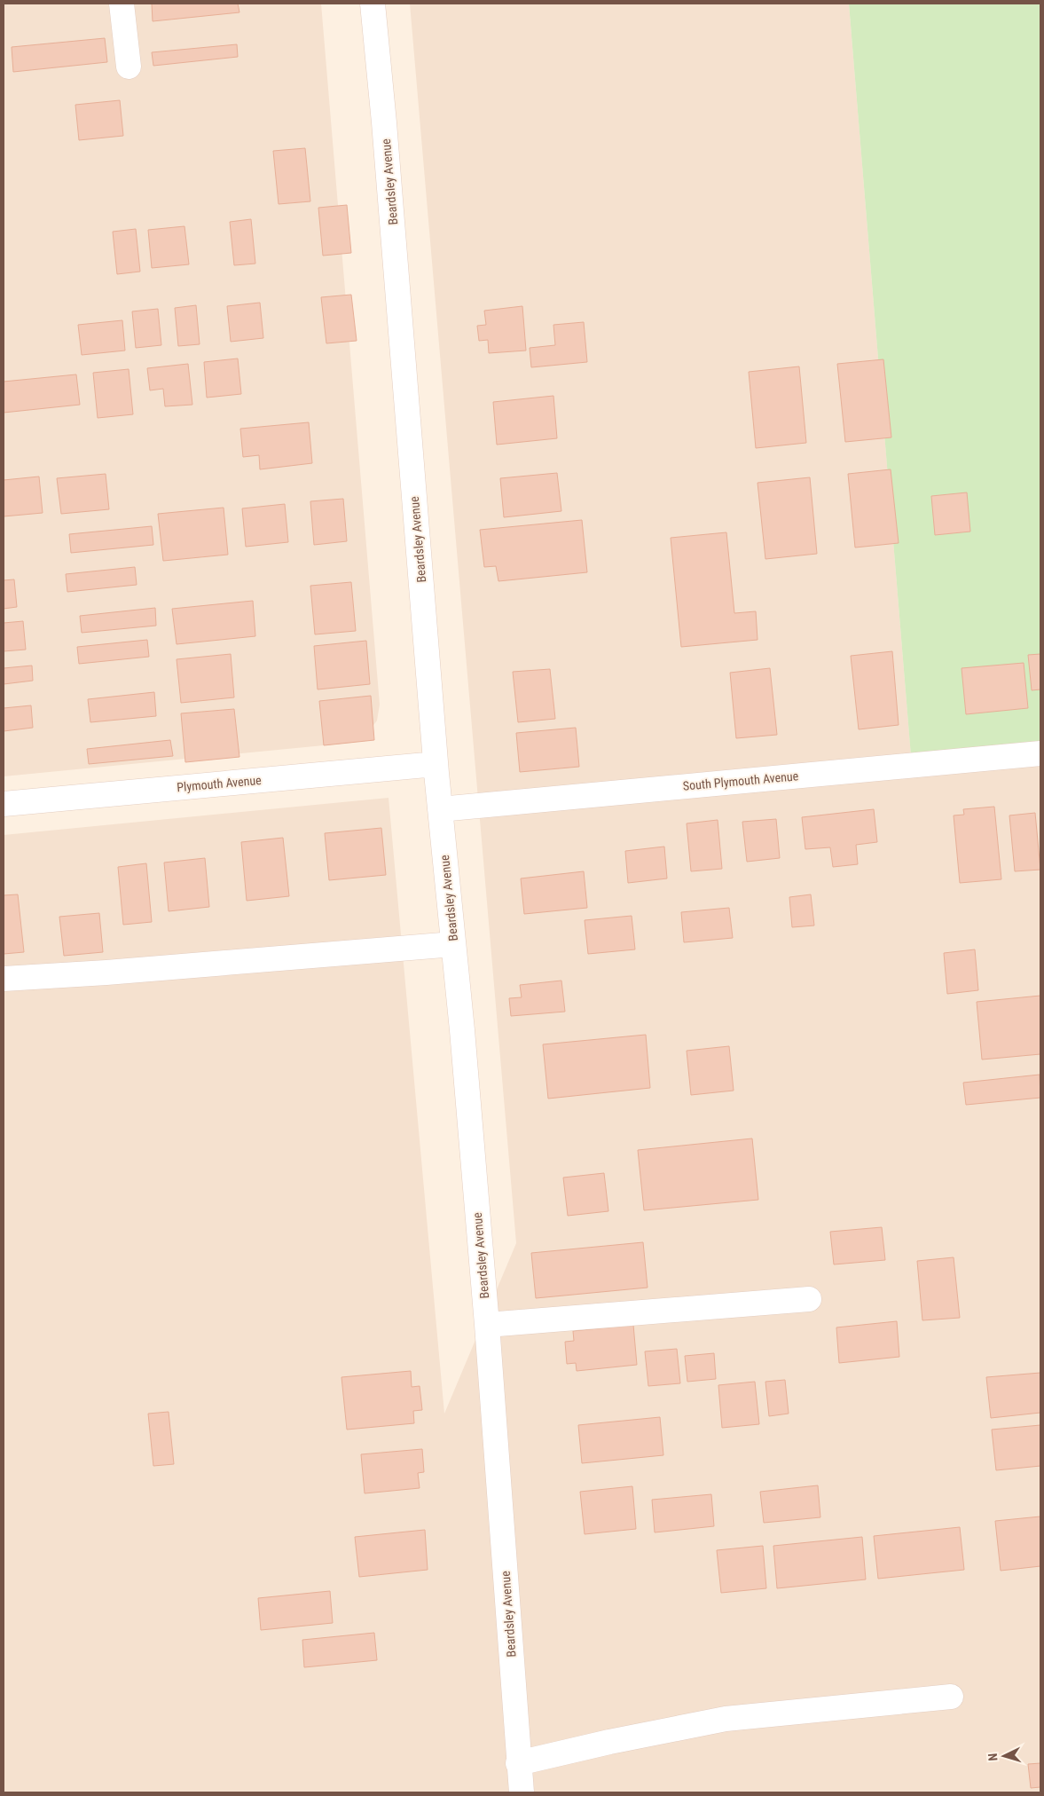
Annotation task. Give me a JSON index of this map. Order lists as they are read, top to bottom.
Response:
{
  "streets": {
    "street": ["Beardsley Avenue", "South Plymouth Avenue", "Plymouth Avenue"]
  },
  "crossings": [
    ["Beardsley Avenue", "South Plymouth Avenue"],
    ["Beardsley Avenue", "Plymouth Avenue"]
  ],
  "north": "left"
}
